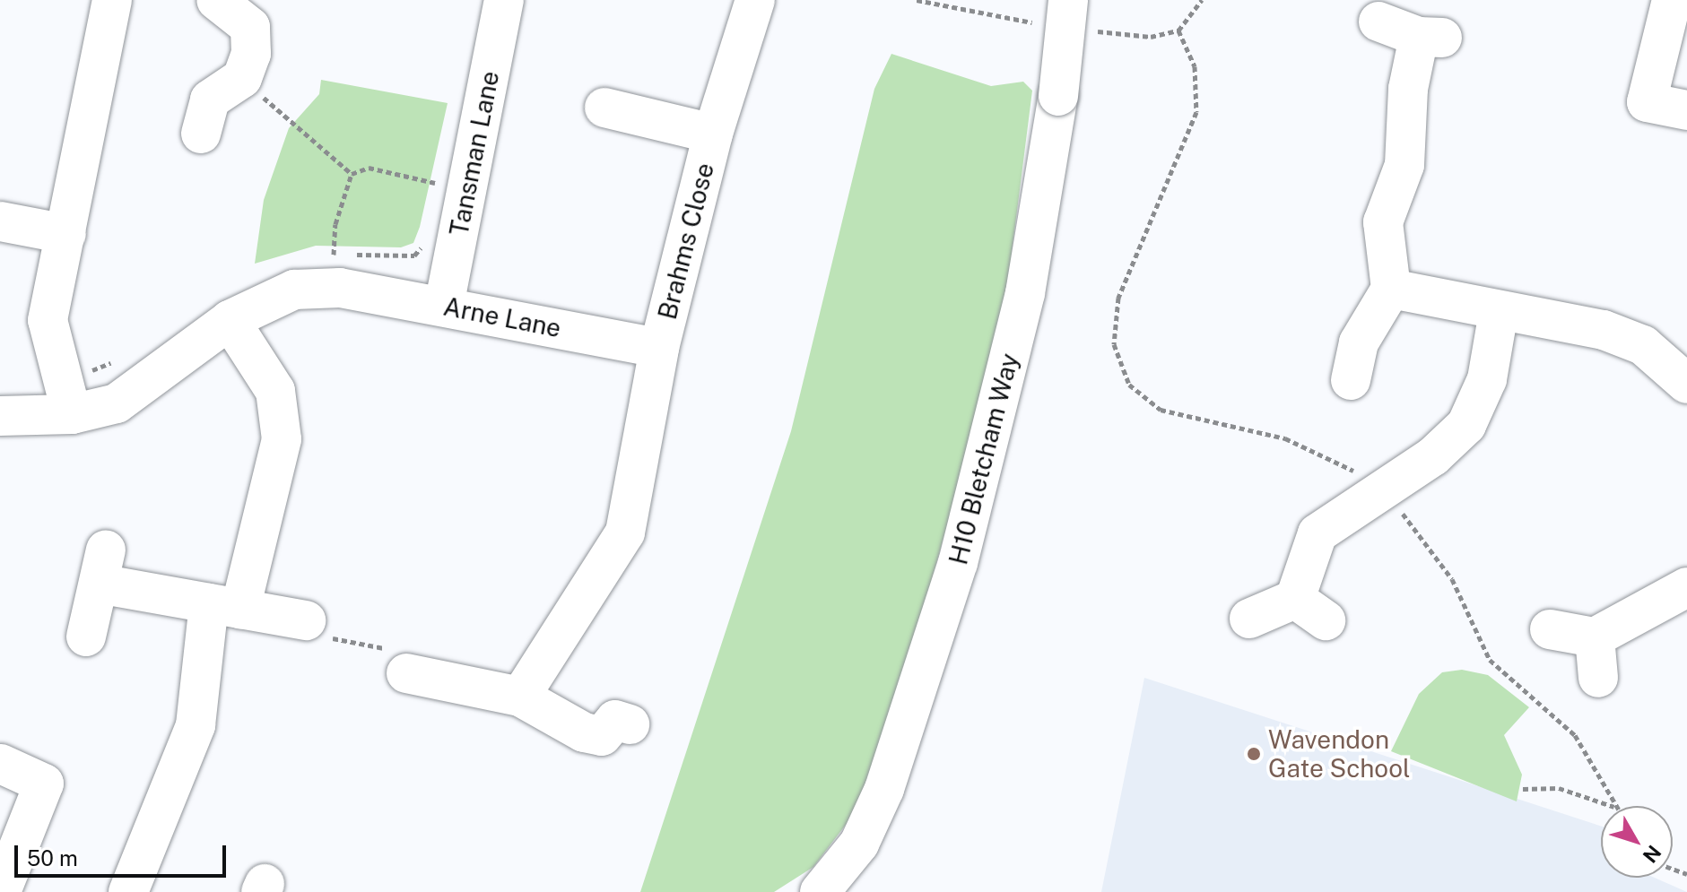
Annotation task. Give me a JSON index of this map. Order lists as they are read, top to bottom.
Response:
{
  "streets": {
    "street": [
      "Tansman Lane",
      "Brahms Close",
      "Arne Lane",
      "H10 Bletcham Way"
    ]
  },
  "crossings": [
    ["Tansman Lane", "Arne Lane"],
    ["Brahms Close", "Arne Lane"]
  ],
  "places": ["Wavendon Gate School"],
  "scale_bar": "50 m",
  "north": "bottom right"
}
